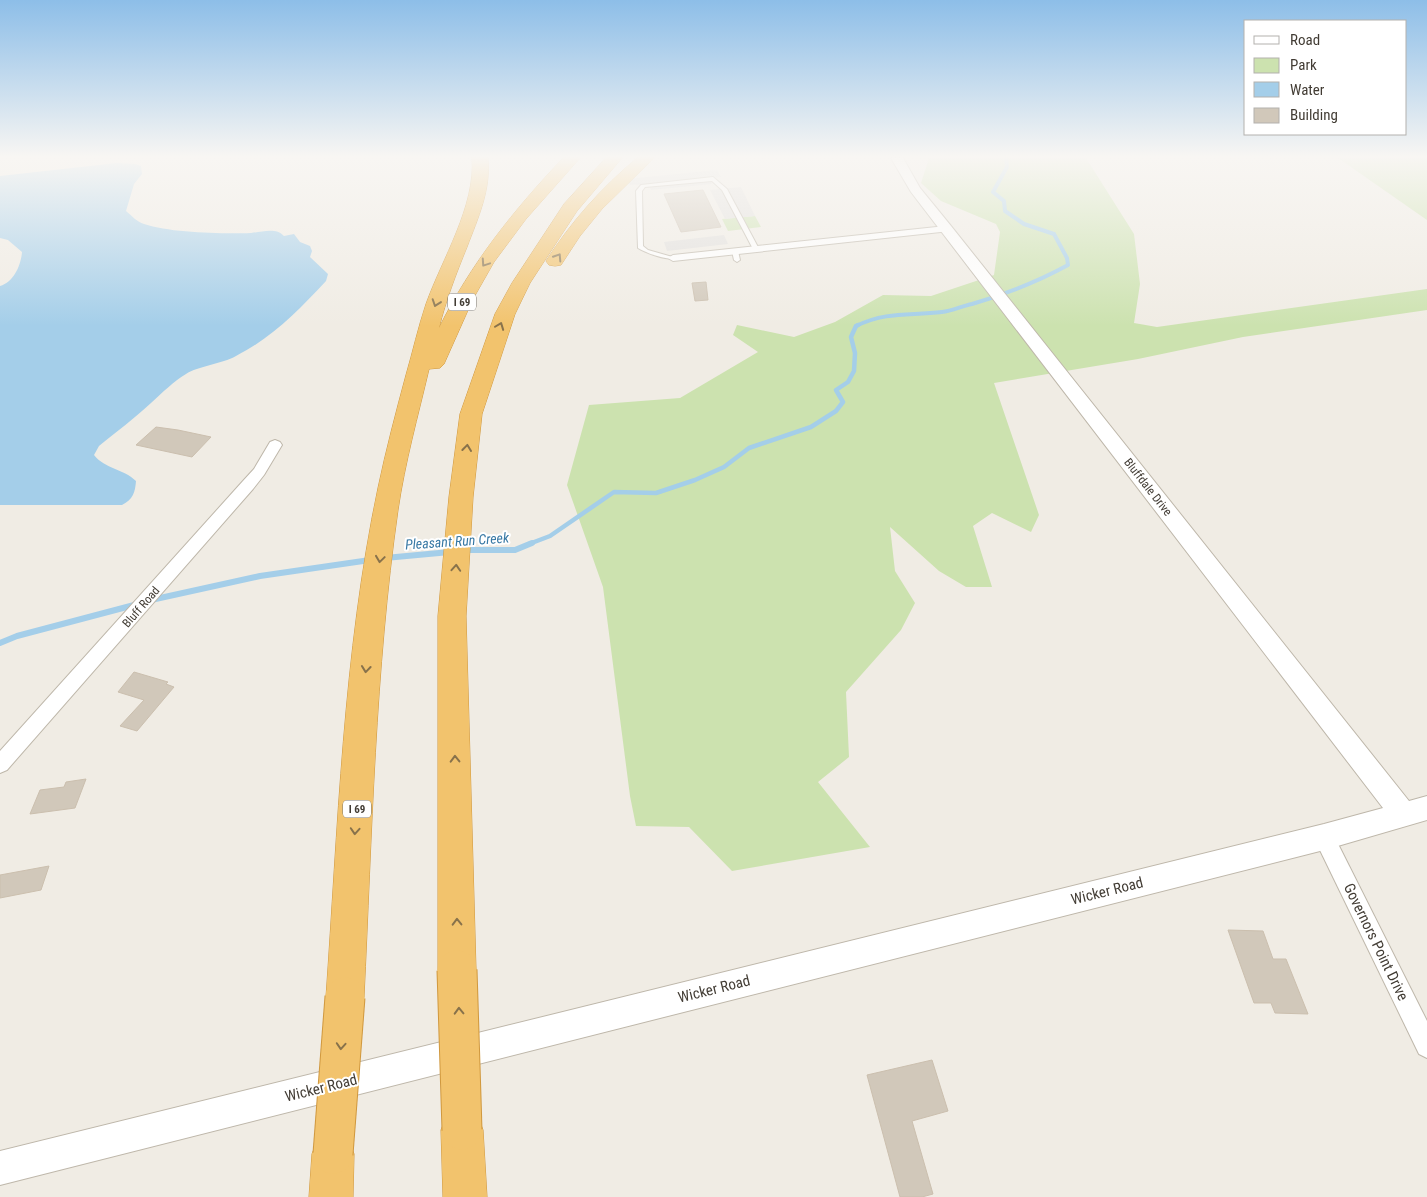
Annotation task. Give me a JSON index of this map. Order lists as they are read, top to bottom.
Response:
{
  "streets": {
    "highway": ["I 69"],
    "street": [
      "Bluffdale Drive",
      "Bluff Road",
      "Wicker Road",
      "Governors Point Drive"
    ]
  },
  "crossings": [
    ["Bluffdale Drive", "Wicker Road"],
    ["Wicker Road", "Governors Point Drive"]
  ],
  "water": ["Pleasant Run Creek"],
  "legend": [
    "Road",
    "Park",
    "Water",
    "Building"
  ]
}
